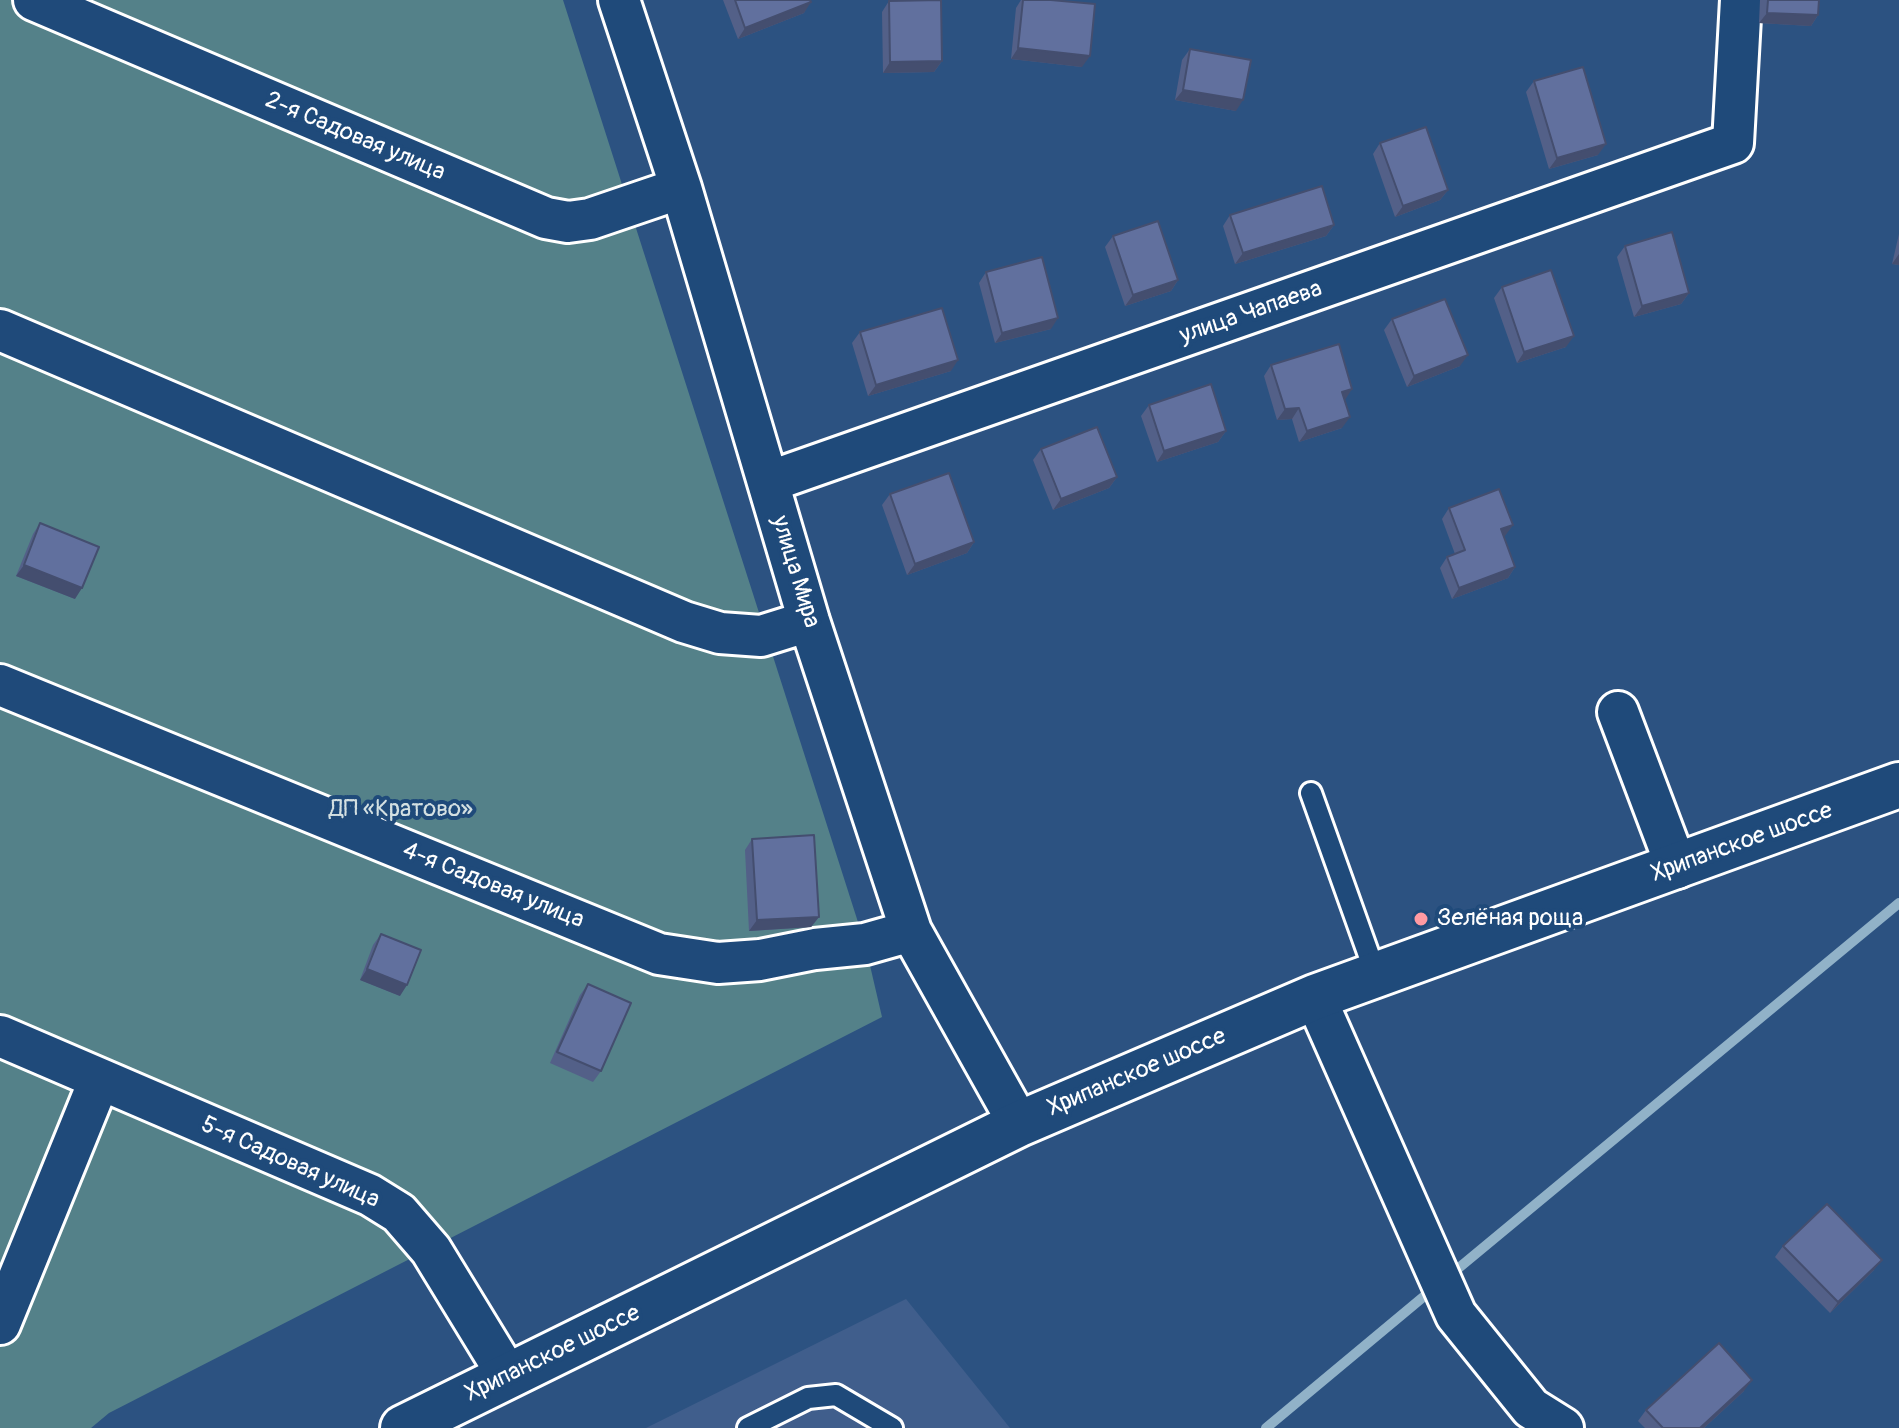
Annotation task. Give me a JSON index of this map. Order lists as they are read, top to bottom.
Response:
{
  "streets": {
    "main road": ["Хрипанское шоссе"],
    "street": [
      "2-я Садовая улица",
      "улица Чапаева",
      "улица Мира",
      "4-я Садовая улица",
      "5-я Садовая улица"
    ]
  },
  "crossings": [
    ["2-я Садовая улица", "улица Мира"],
    ["улица Чапаева", "улица Мира"],
    ["улица Мира", "Хрипанское шоссе"],
    ["улица Мира", "4-я Садовая улица"],
    ["Хрипанское шоссе", "5-я Садовая улица"]
  ],
  "parks": ["ДП «Кратово»"],
  "places": ["Зелёная роща"]
}
